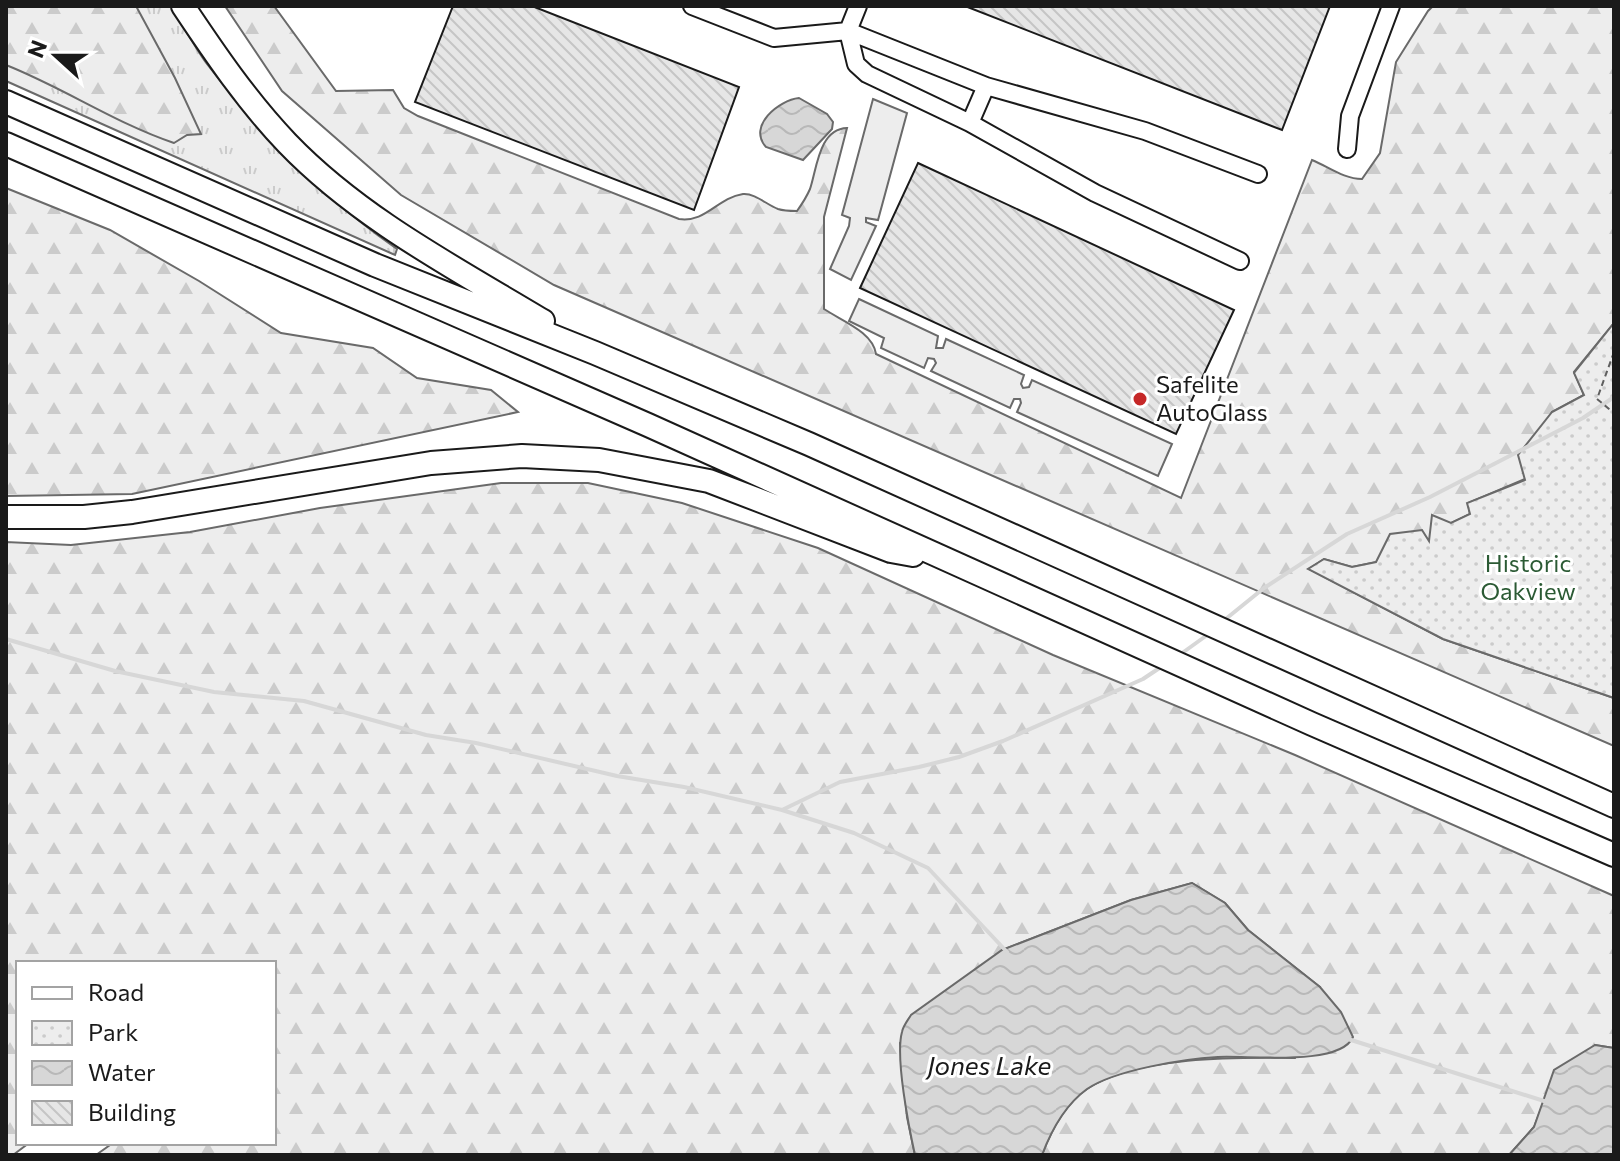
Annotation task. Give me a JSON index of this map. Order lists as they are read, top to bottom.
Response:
{
  "water": ["Jones Lake"],
  "parks": ["Historic Oakview"],
  "places": ["Safelite AutoGlass"],
  "legend": [
    "Road",
    "Park",
    "Water",
    "Building"
  ],
  "north": "left"
}
